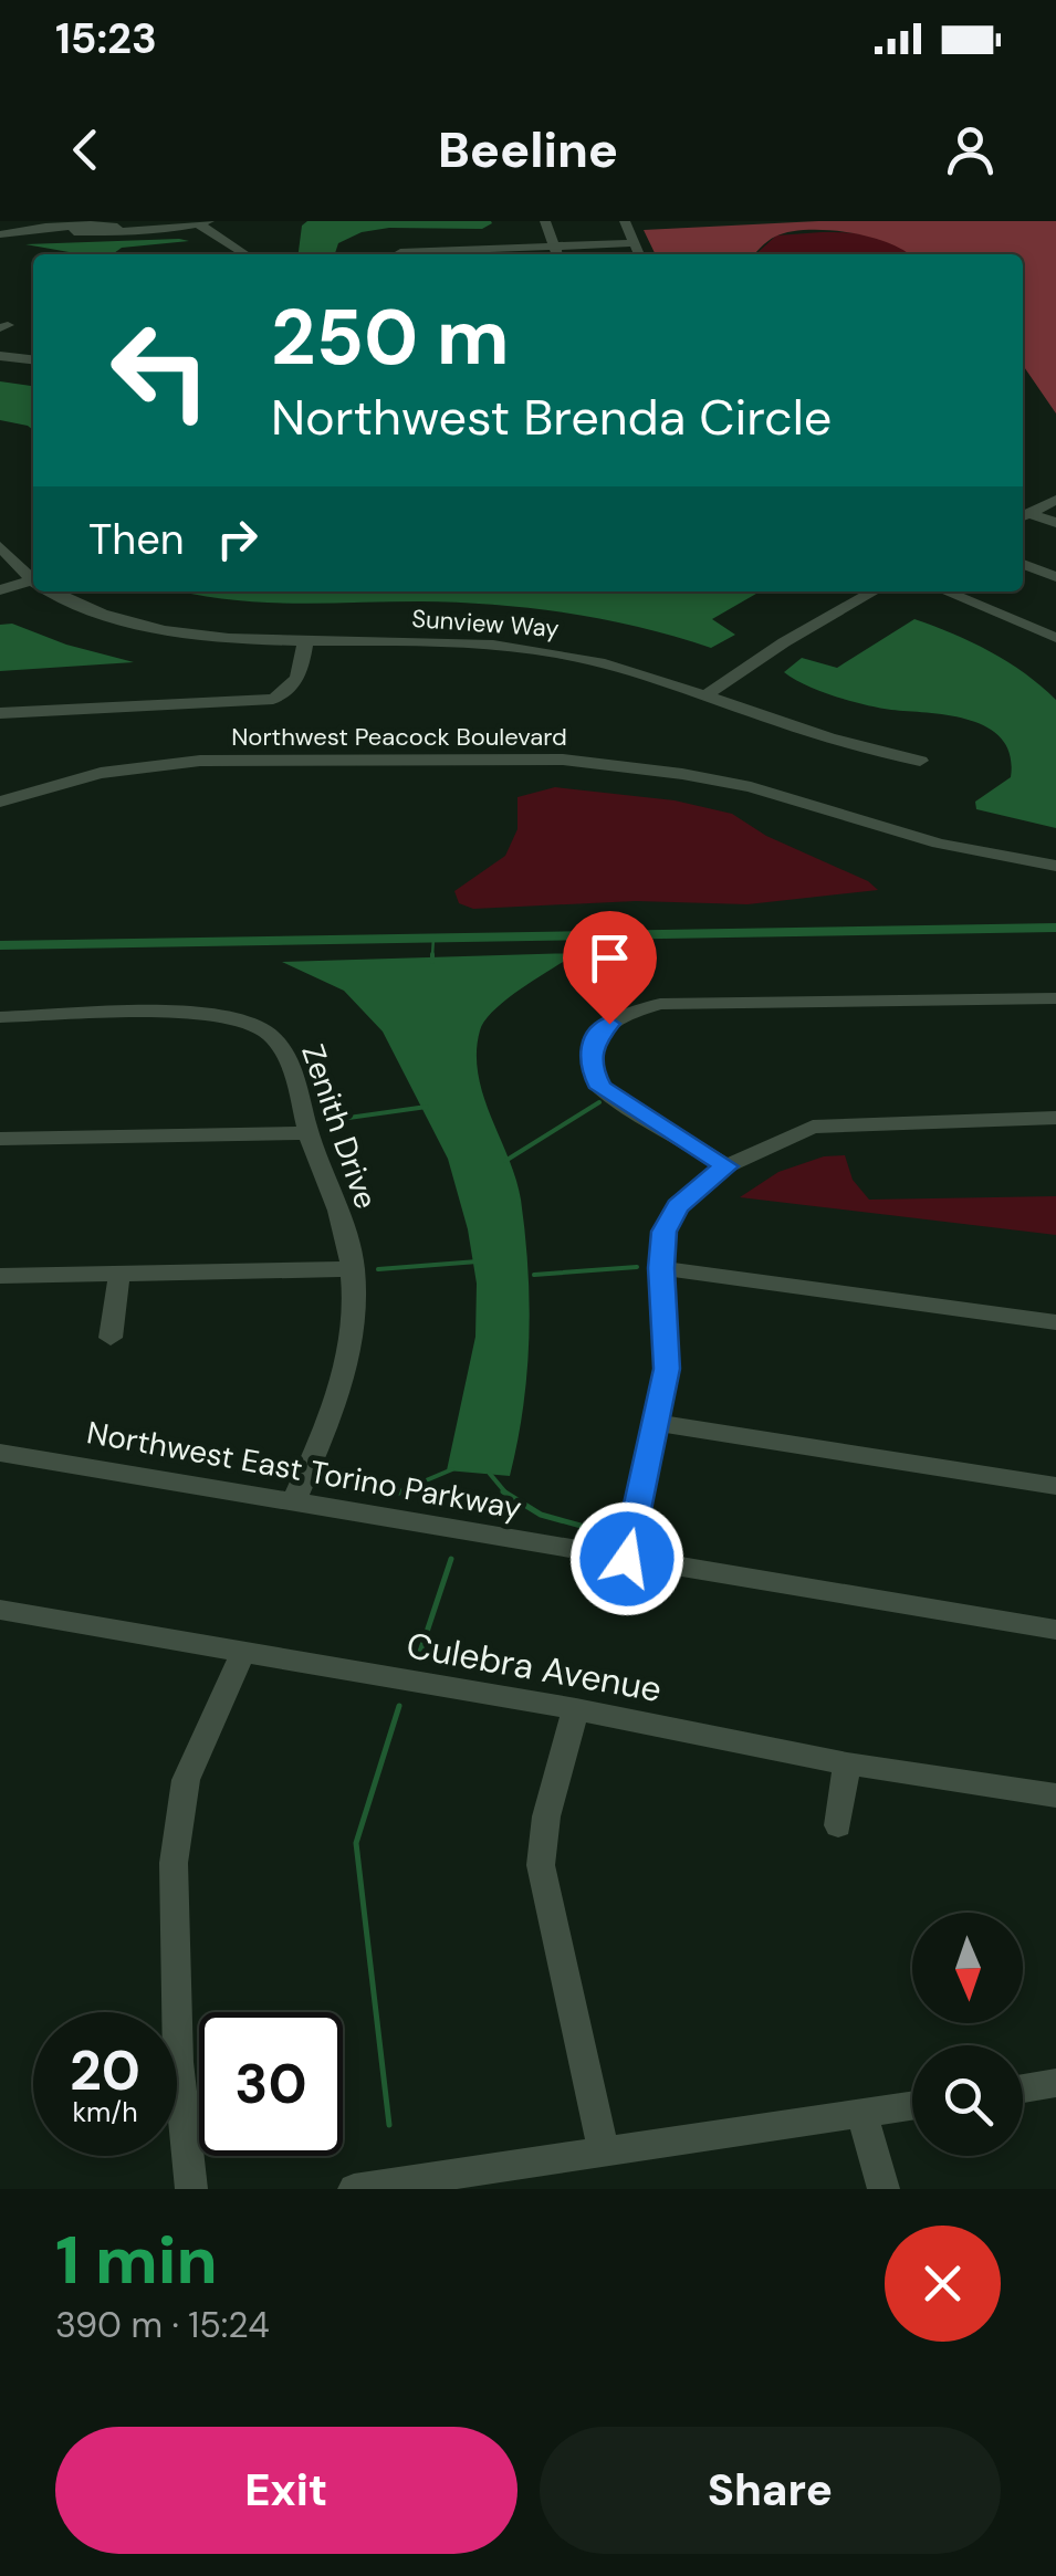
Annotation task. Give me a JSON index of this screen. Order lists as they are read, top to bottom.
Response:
{
  "streets": {
    "street": [
      "Sunview Way",
      "Northwest Peacock Boulevard",
      "Zenith Drive",
      "Northwest East Torino Parkway",
      "Culebra Avenue"
    ]
  },
  "crossings": [
    ["Zenith Drive", "Northwest East Torino Parkway"]
  ],
  "north": "bottom",
  "page": {
    "status": "15:23",
    "header": "Beeline",
    "turn": ["250 m", "Northwest Brenda Circle"],
    "then": "Then",
    "speed": "20 km/h",
    "limit": "30",
    "heading": ["1 min", "390 m · 15:24"],
    "buttons": ["Exit", "Share"]
  }
}
